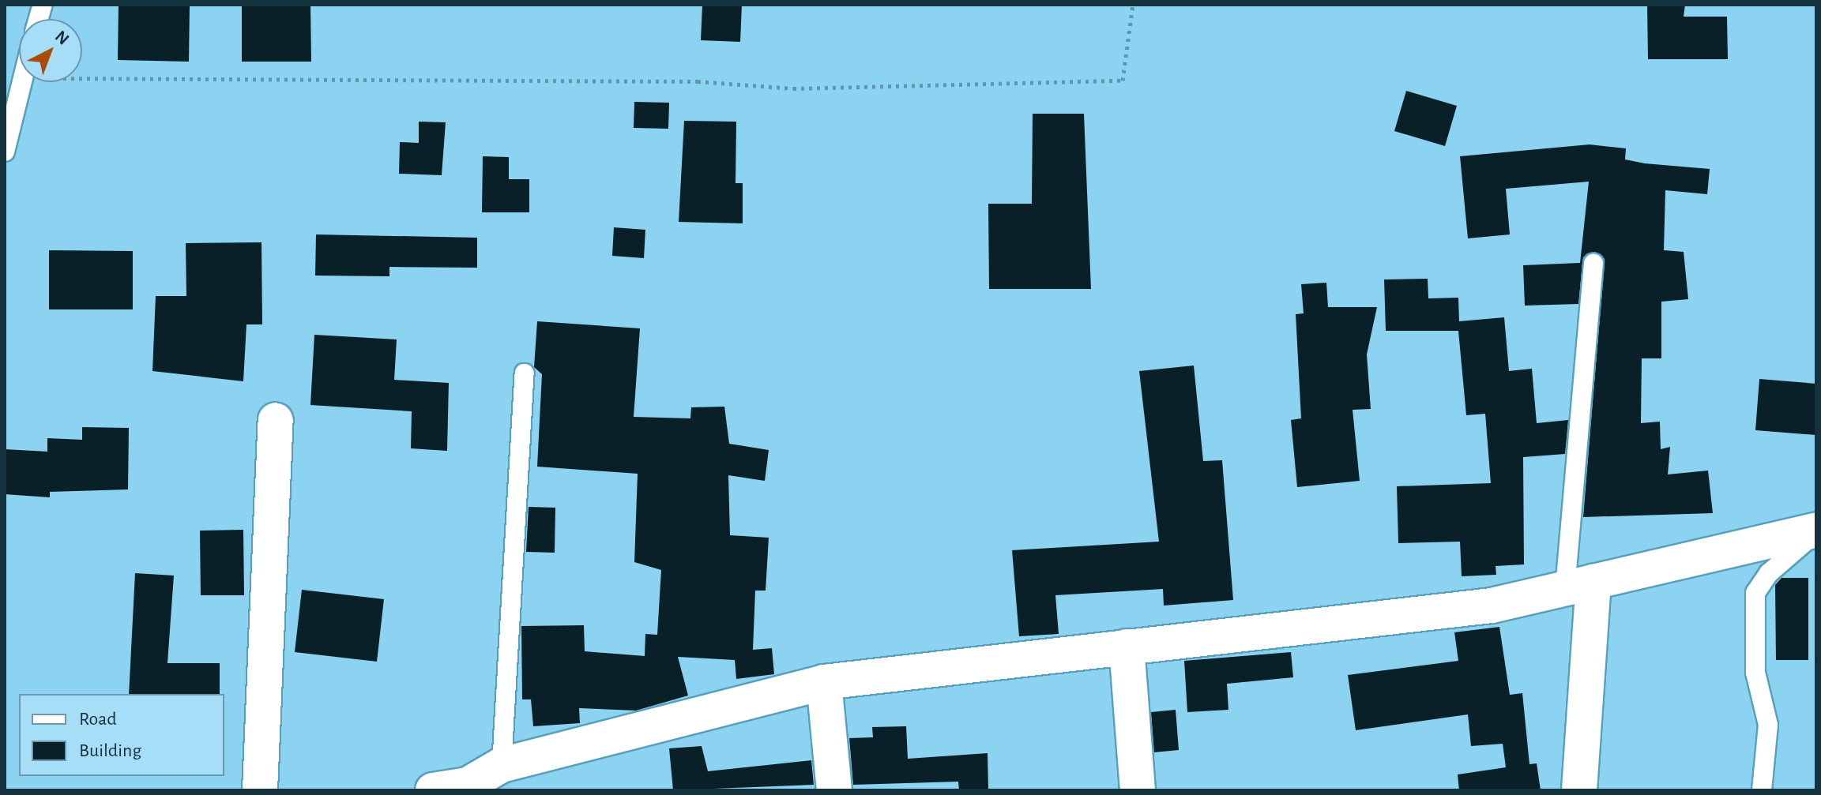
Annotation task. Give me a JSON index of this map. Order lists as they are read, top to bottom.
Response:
{
  "legend": ["Road", "Building"],
  "north": "top right"
}
